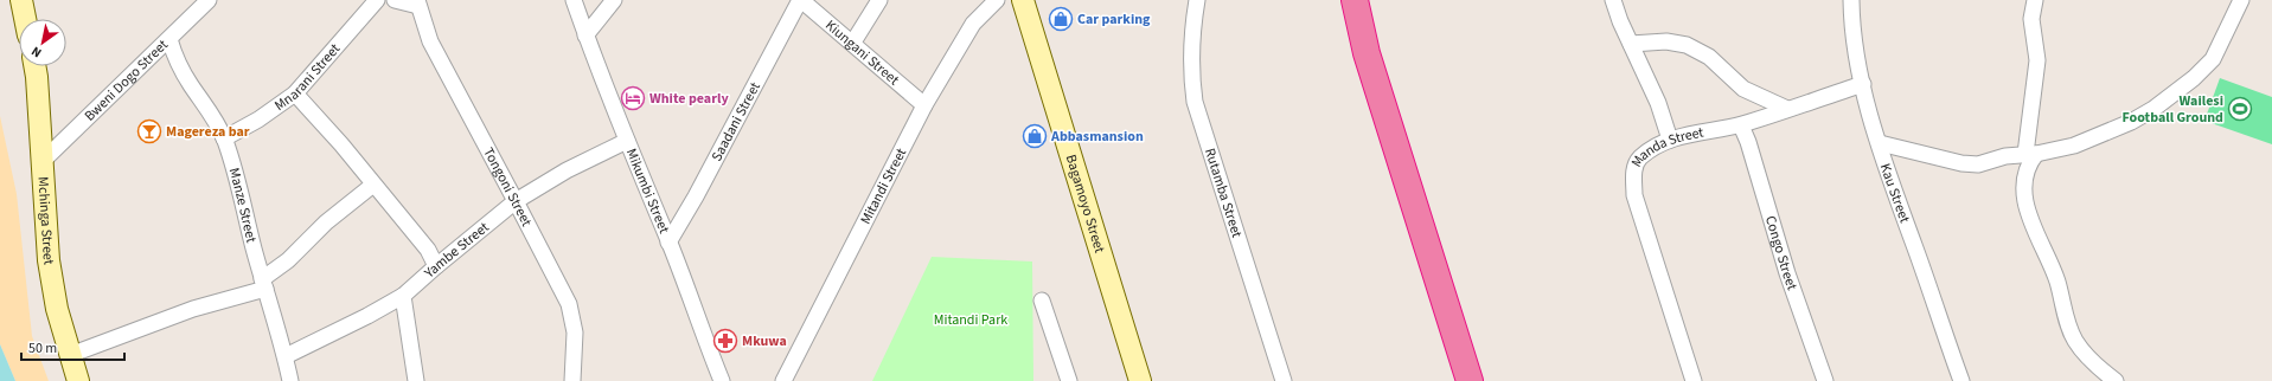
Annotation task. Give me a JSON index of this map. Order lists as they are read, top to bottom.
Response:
{
  "streets": {
    "main road": ["Bagamoyo Street", "Mchinga Street"],
    "street": [
      "Kiungani Street",
      "Mnarani Street",
      "Bweni Dogo Street",
      "Saadani Street",
      "Manda Street",
      "Mitandi Street",
      "Tongoni Street",
      "Mikumbi Street",
      "Rutamba Street",
      "Kau Street",
      "Manze Street",
      "Yambe Street",
      "Congo Street"
    ]
  },
  "crossings": [
    ["Kiungani Street", "Saadani Street"],
    ["Kiungani Street", "Mitandi Street"],
    ["Mnarani Street", "Manze Street"],
    ["Bweni Dogo Street", "Manze Street"],
    ["Bweni Dogo Street", "Mchinga Street"],
    ["Saadani Street", "Mikumbi Street"],
    ["Manda Street", "Kau Street"],
    ["Manda Street", "Congo Street"],
    ["Tongoni Street", "Yambe Street"],
    ["Mikumbi Street", "Yambe Street"],
    ["Manze Street", "Yambe Street"]
  ],
  "parks": ["Mitandi Park"],
  "places": {
    "shop": ["Car parking", "Abbasmansion"],
    "hotel": ["White pearly"],
    "sports": ["Wailesi Football Ground"],
    "bar": ["Magereza bar"],
    "pharmacy": ["Mkuwa"]
  },
  "scale_bar": "50 m",
  "north": "bottom left"
}
